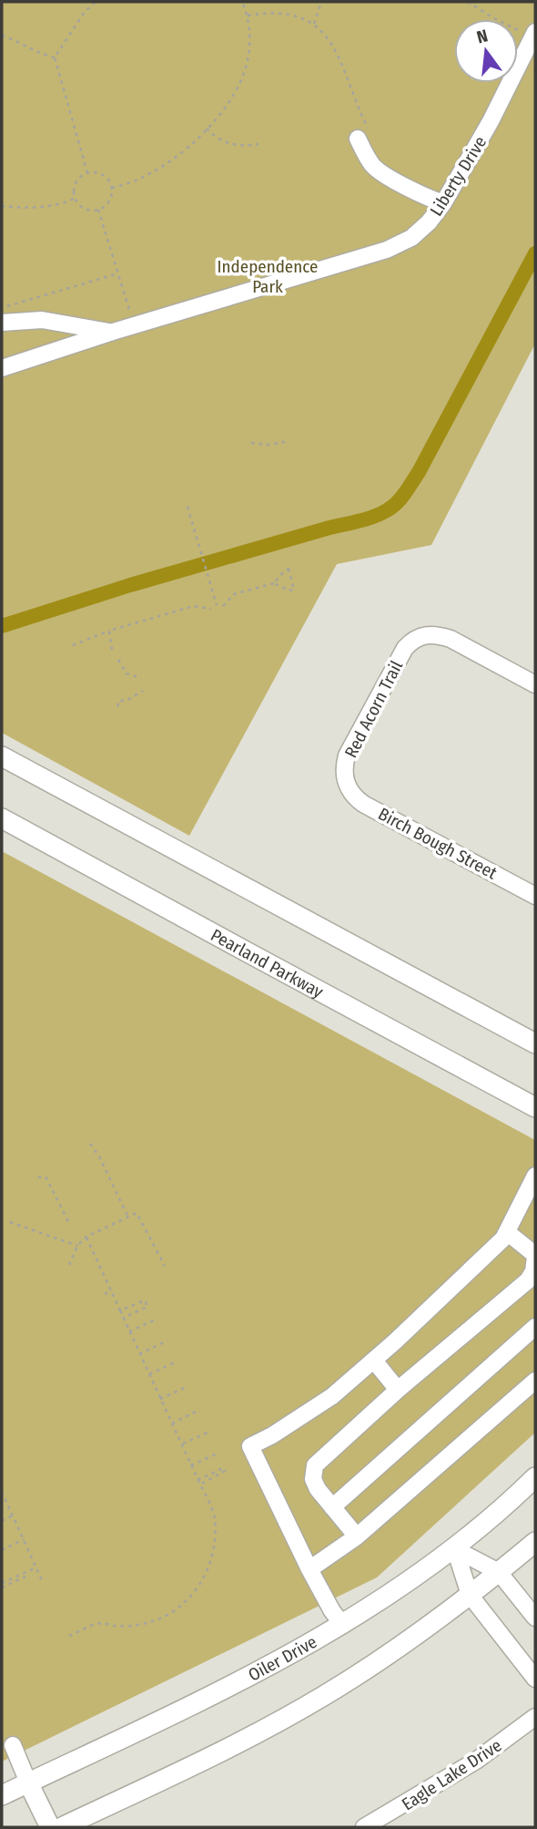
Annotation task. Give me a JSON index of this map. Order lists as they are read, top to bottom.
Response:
{
  "streets": {
    "main road": ["Pearland Parkway", "Oiler Drive"],
    "street": [
      "Liberty Drive",
      "Red Acorn Trail",
      "Birch Bough Street",
      "Eagle Lake Drive"
    ]
  },
  "crossings": [
    ["Red Acorn Trail", "Birch Bough Street"]
  ],
  "parks": ["Independence Park"],
  "north": "top"
}
